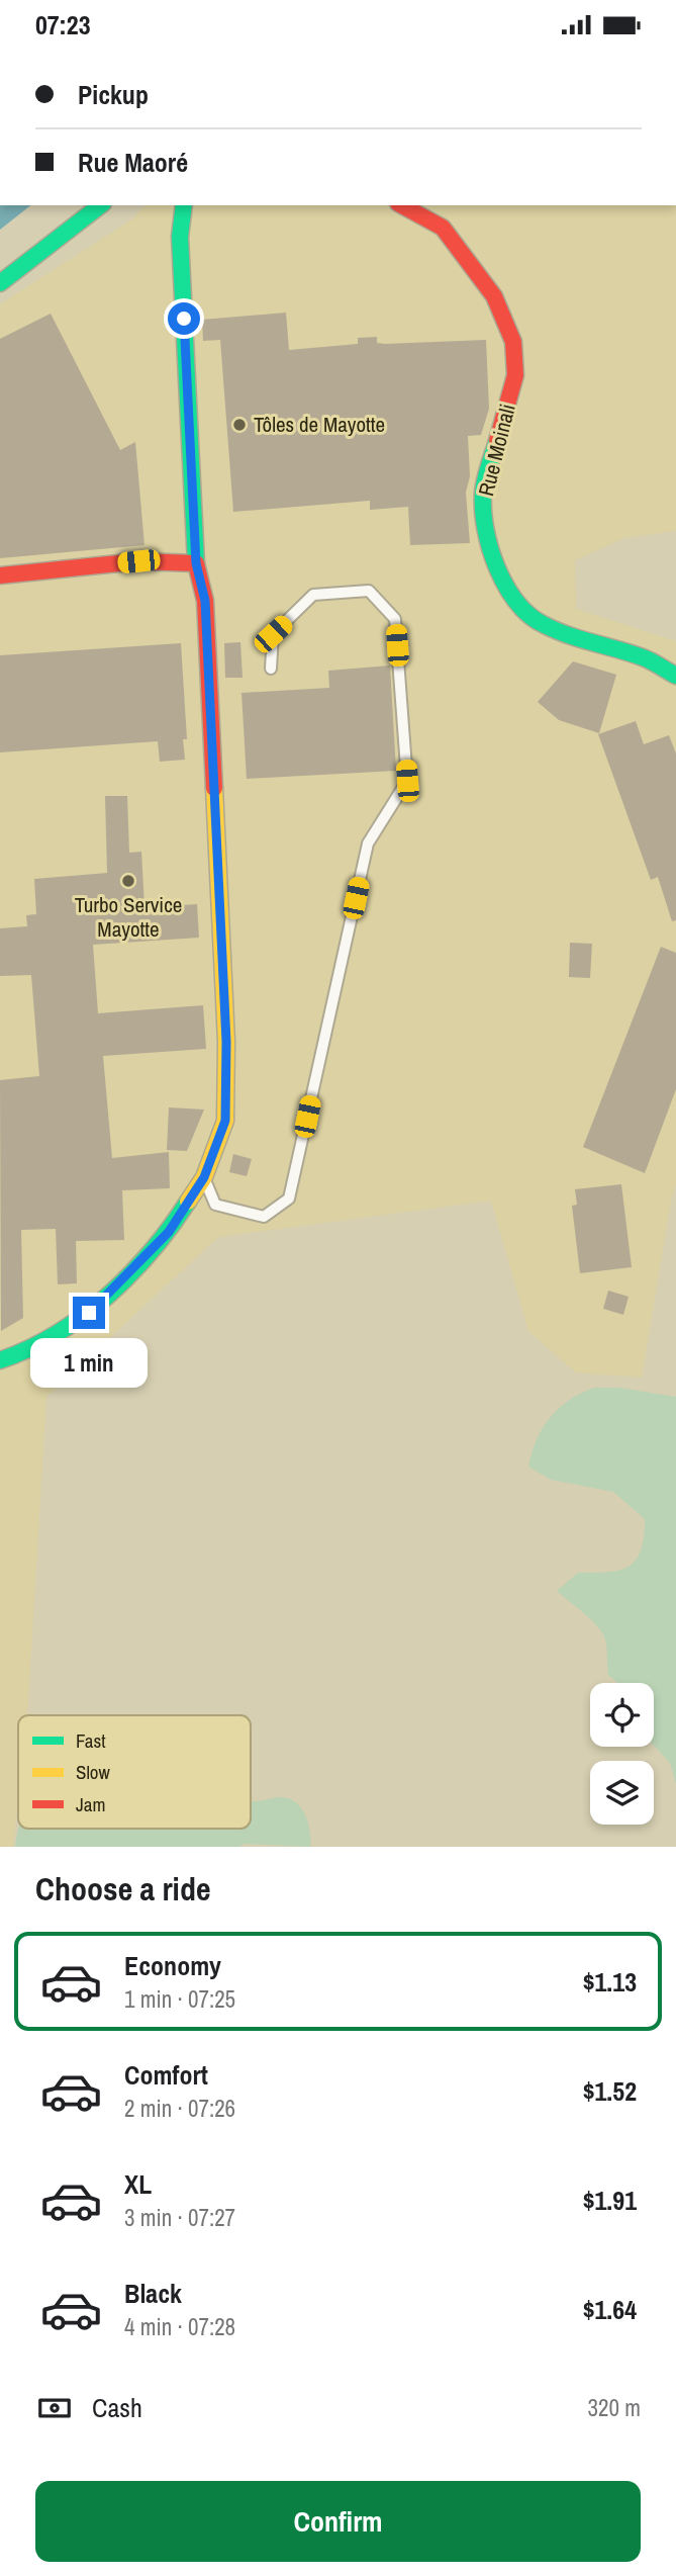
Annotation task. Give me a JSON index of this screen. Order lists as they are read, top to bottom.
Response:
{
  "streets": {
    "street": ["Rue Moinali"]
  },
  "places": ["Tôles de Mayotte", "Turbo Service Mayotte"],
  "legend": ["Fast", "Slow", "Jam"],
  "page": {
    "status": "07:23",
    "banner": ["Pickup", "Rue Maoré"],
    "bubble": "1 min",
    "heading": "Choose a ride",
    "list": [
      {
        "name": "Economy",
        "note": "1 min · 07:25",
        "value": "$1.13"
      },
      {
        "name": "Comfort",
        "note": "2 min · 07:26",
        "value": "$1.52"
      },
      {
        "name": "XL",
        "note": "3 min · 07:27",
        "value": "$1.91"
      },
      {
        "name": "Black",
        "note": "4 min · 07:28",
        "value": "$1.64"
      }
    ],
    "pay": ["Cash", "320 m"],
    "buttons": "Confirm"
  }
}
